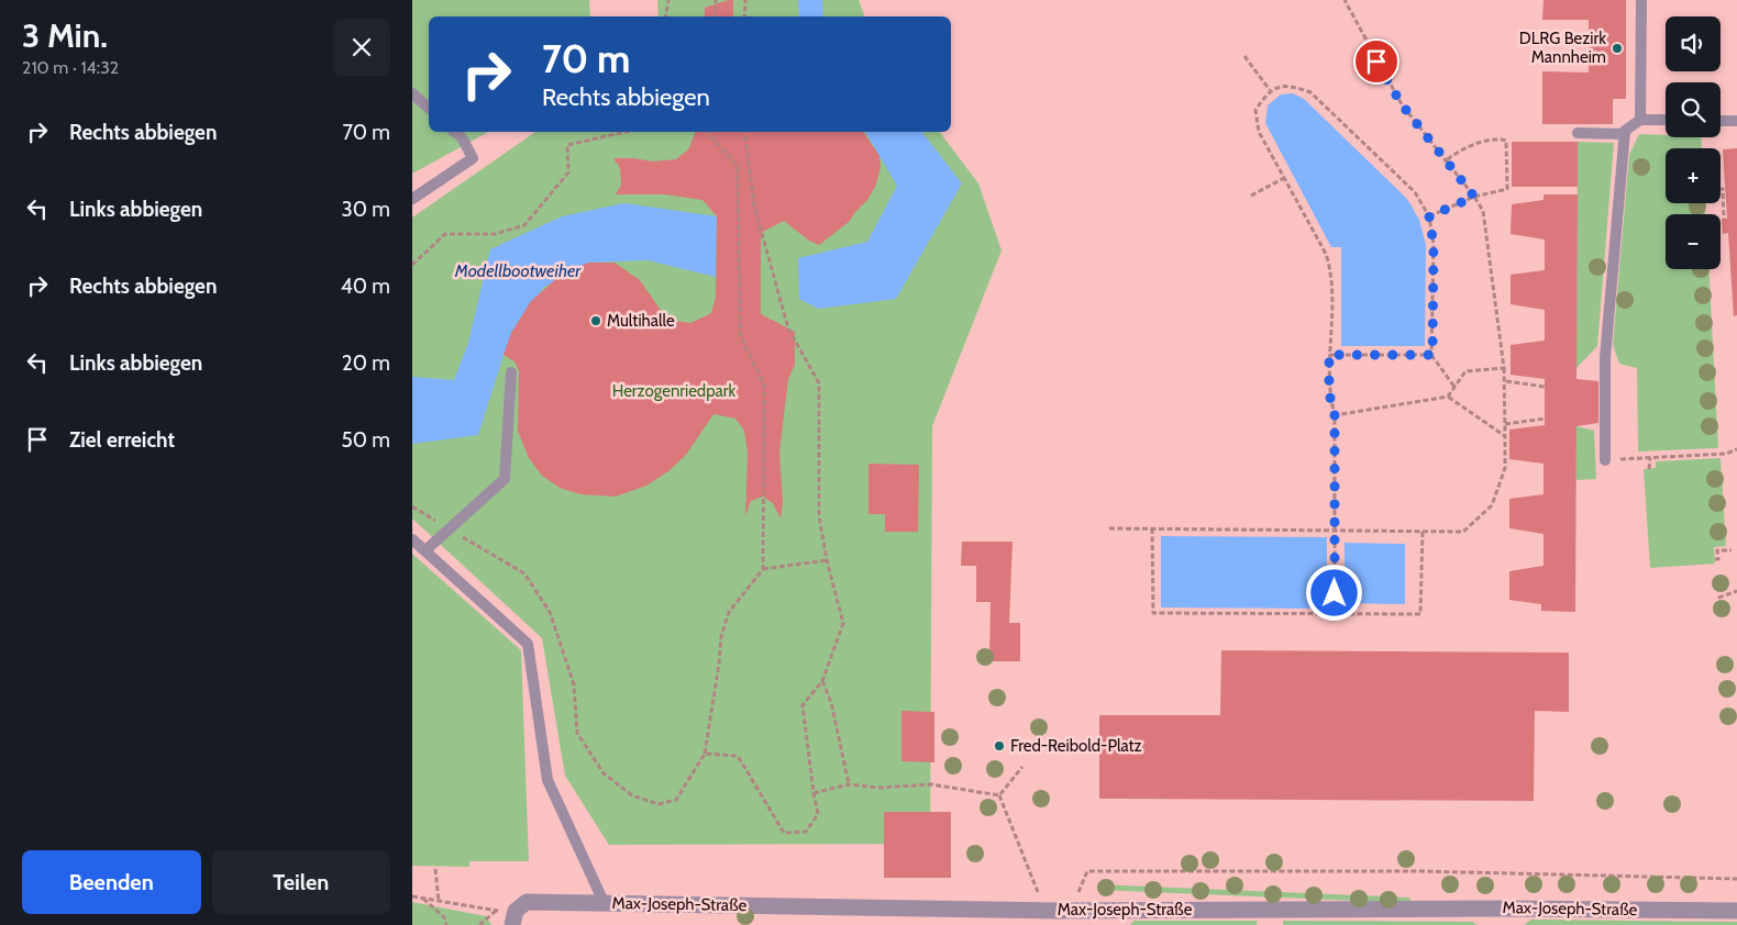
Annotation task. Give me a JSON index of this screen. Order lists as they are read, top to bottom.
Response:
{
  "streets": {
    "street": ["Max-Joseph-Straße"]
  },
  "water": ["Modellbootweiher"],
  "parks": ["Herzogenriedpark"],
  "places": ["DLRG Bezirk Mannheim", "Multihalle", "Fred-Reibold-Platz"],
  "page": {
    "heading": ["3 Min.", "210 m · 14:32"],
    "map_buttons": ["+", "−"],
    "turn": ["70 m", "Rechts abbiegen"],
    "list": [
      {
        "name": "Rechts abbiegen",
        "value": "70 m"
      },
      {
        "name": "Links abbiegen",
        "value": "30 m"
      },
      {
        "name": "Rechts abbiegen",
        "value": "40 m"
      },
      {
        "name": "Links abbiegen",
        "value": "20 m"
      },
      {
        "name": "Ziel erreicht",
        "value": "50 m"
      }
    ],
    "buttons": ["Beenden", "Teilen"]
  }
}
